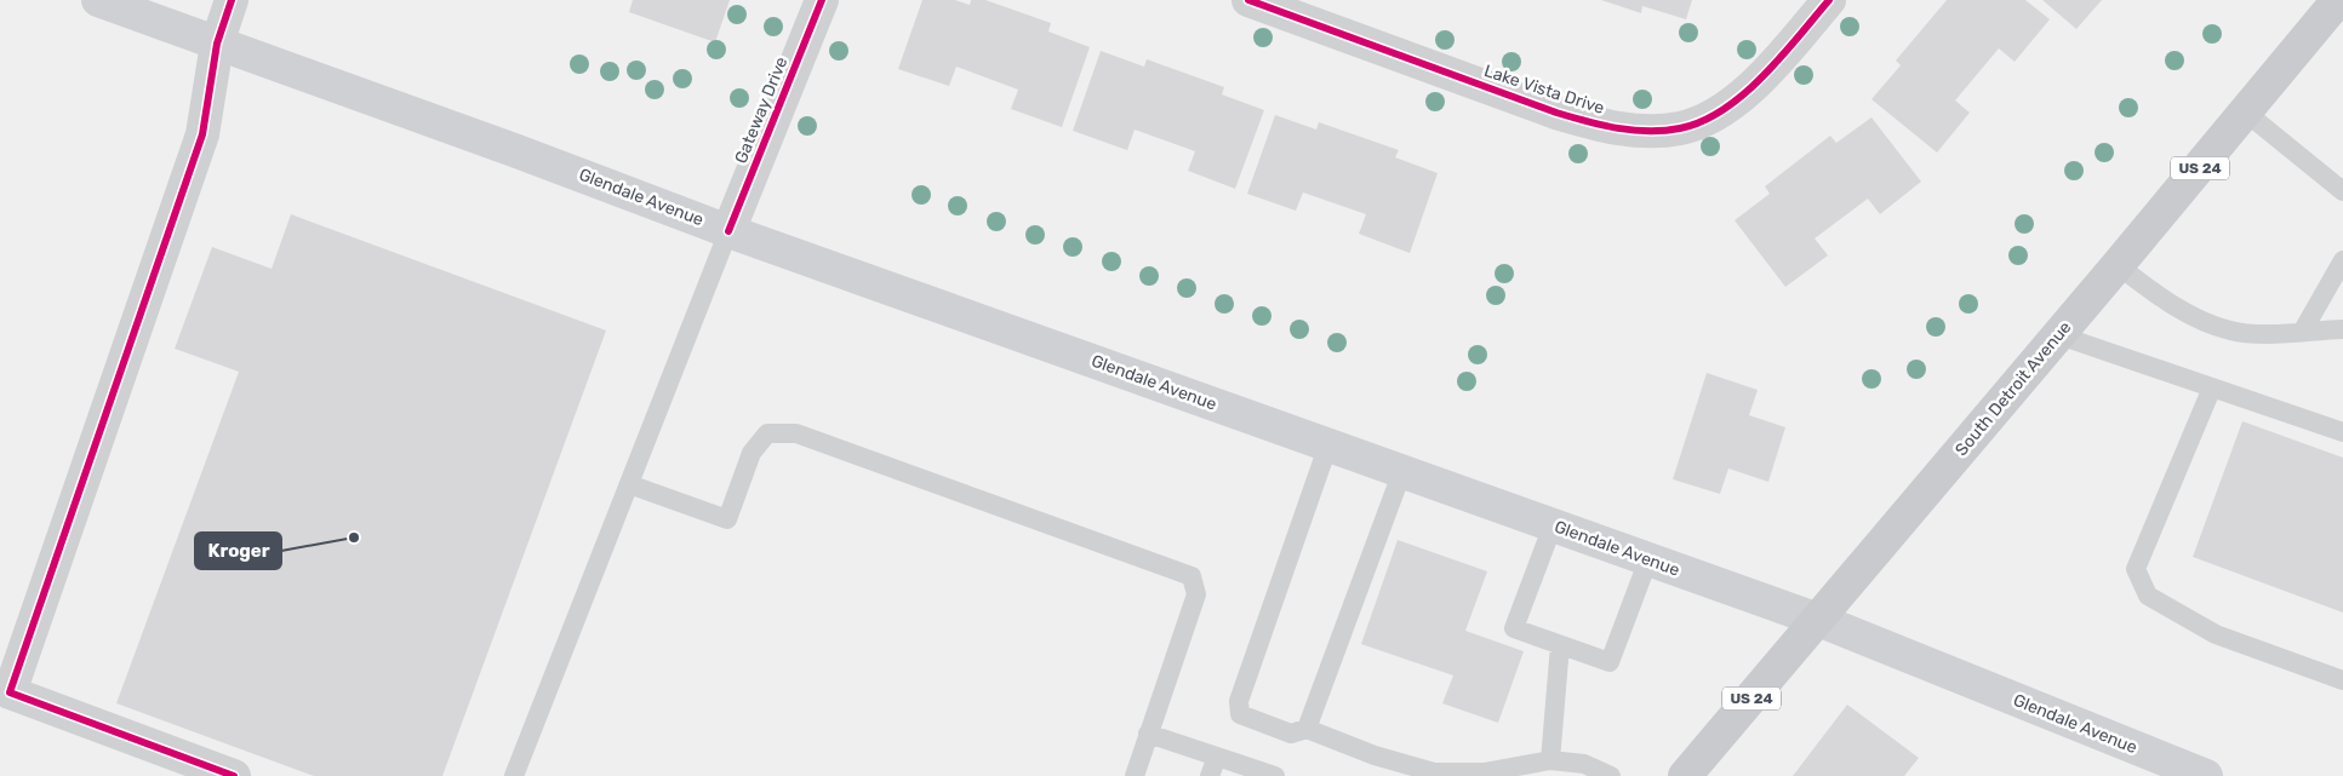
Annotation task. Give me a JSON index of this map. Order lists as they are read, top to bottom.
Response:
{
  "streets": {
    "main road": ["US 24", "Glendale Avenue", "South Detroit Avenue"],
    "street": ["Lake Vista Drive", "Gateway Drive"]
  },
  "crossings": [
    ["Gateway Drive", "Glendale Avenue"],
    ["Glendale Avenue", "South Detroit Avenue"]
  ],
  "places": ["Kroger"]
}
